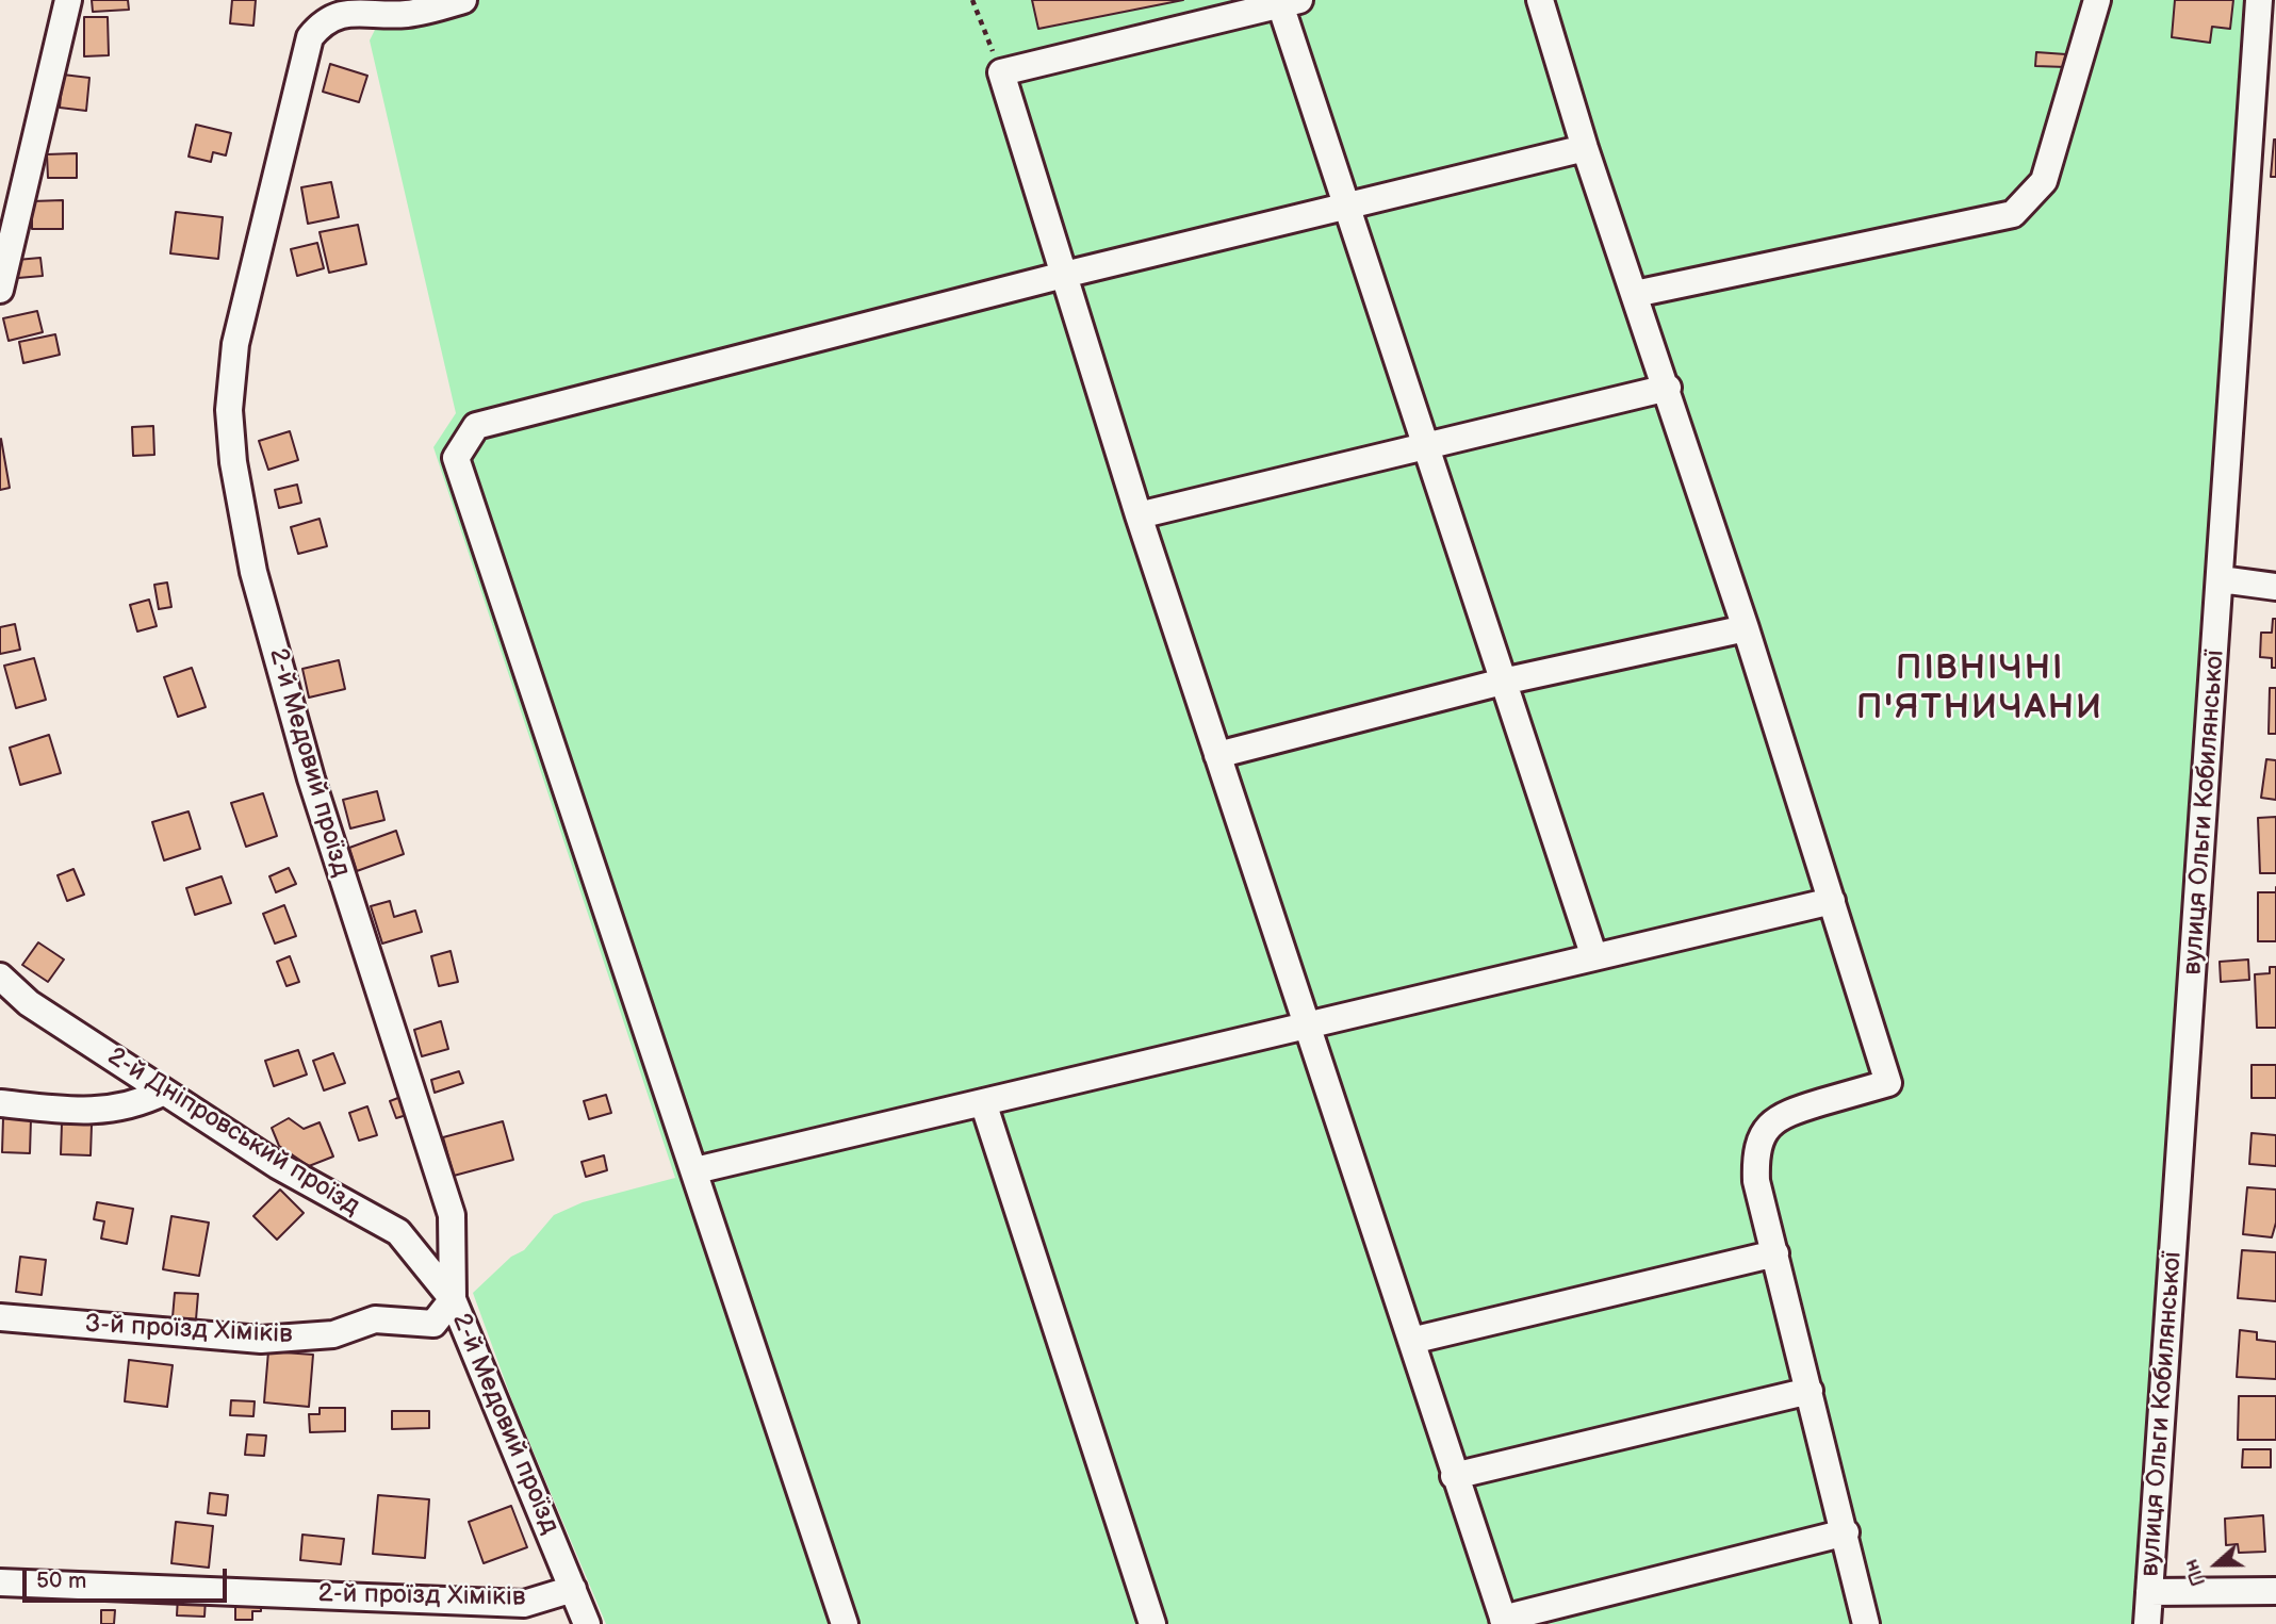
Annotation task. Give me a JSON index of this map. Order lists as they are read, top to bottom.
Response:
{
  "streets": {
    "street": [
      "2-й Медовий проїзд",
      "вулиця Ольги Кобилянської",
      "2-й Дніпровський проїзд",
      "3-й проїзд Хіміків",
      "2-й проїзд Хіміків"
    ]
  },
  "crossings": [
    ["2-й Медовий проїзд", "2-й Дніпровський проїзд"],
    ["2-й Медовий проїзд", "3-й проїзд Хіміків"],
    ["2-й Медовий проїзд", "2-й проїзд Хіміків"],
    ["2-й Дніпровський проїзд", "3-й проїзд Хіміків"]
  ],
  "districts": ["ПІВНІЧНІ П'ЯТНИЧАНИ"],
  "scale_bar": "50 m",
  "north": "left"
}
